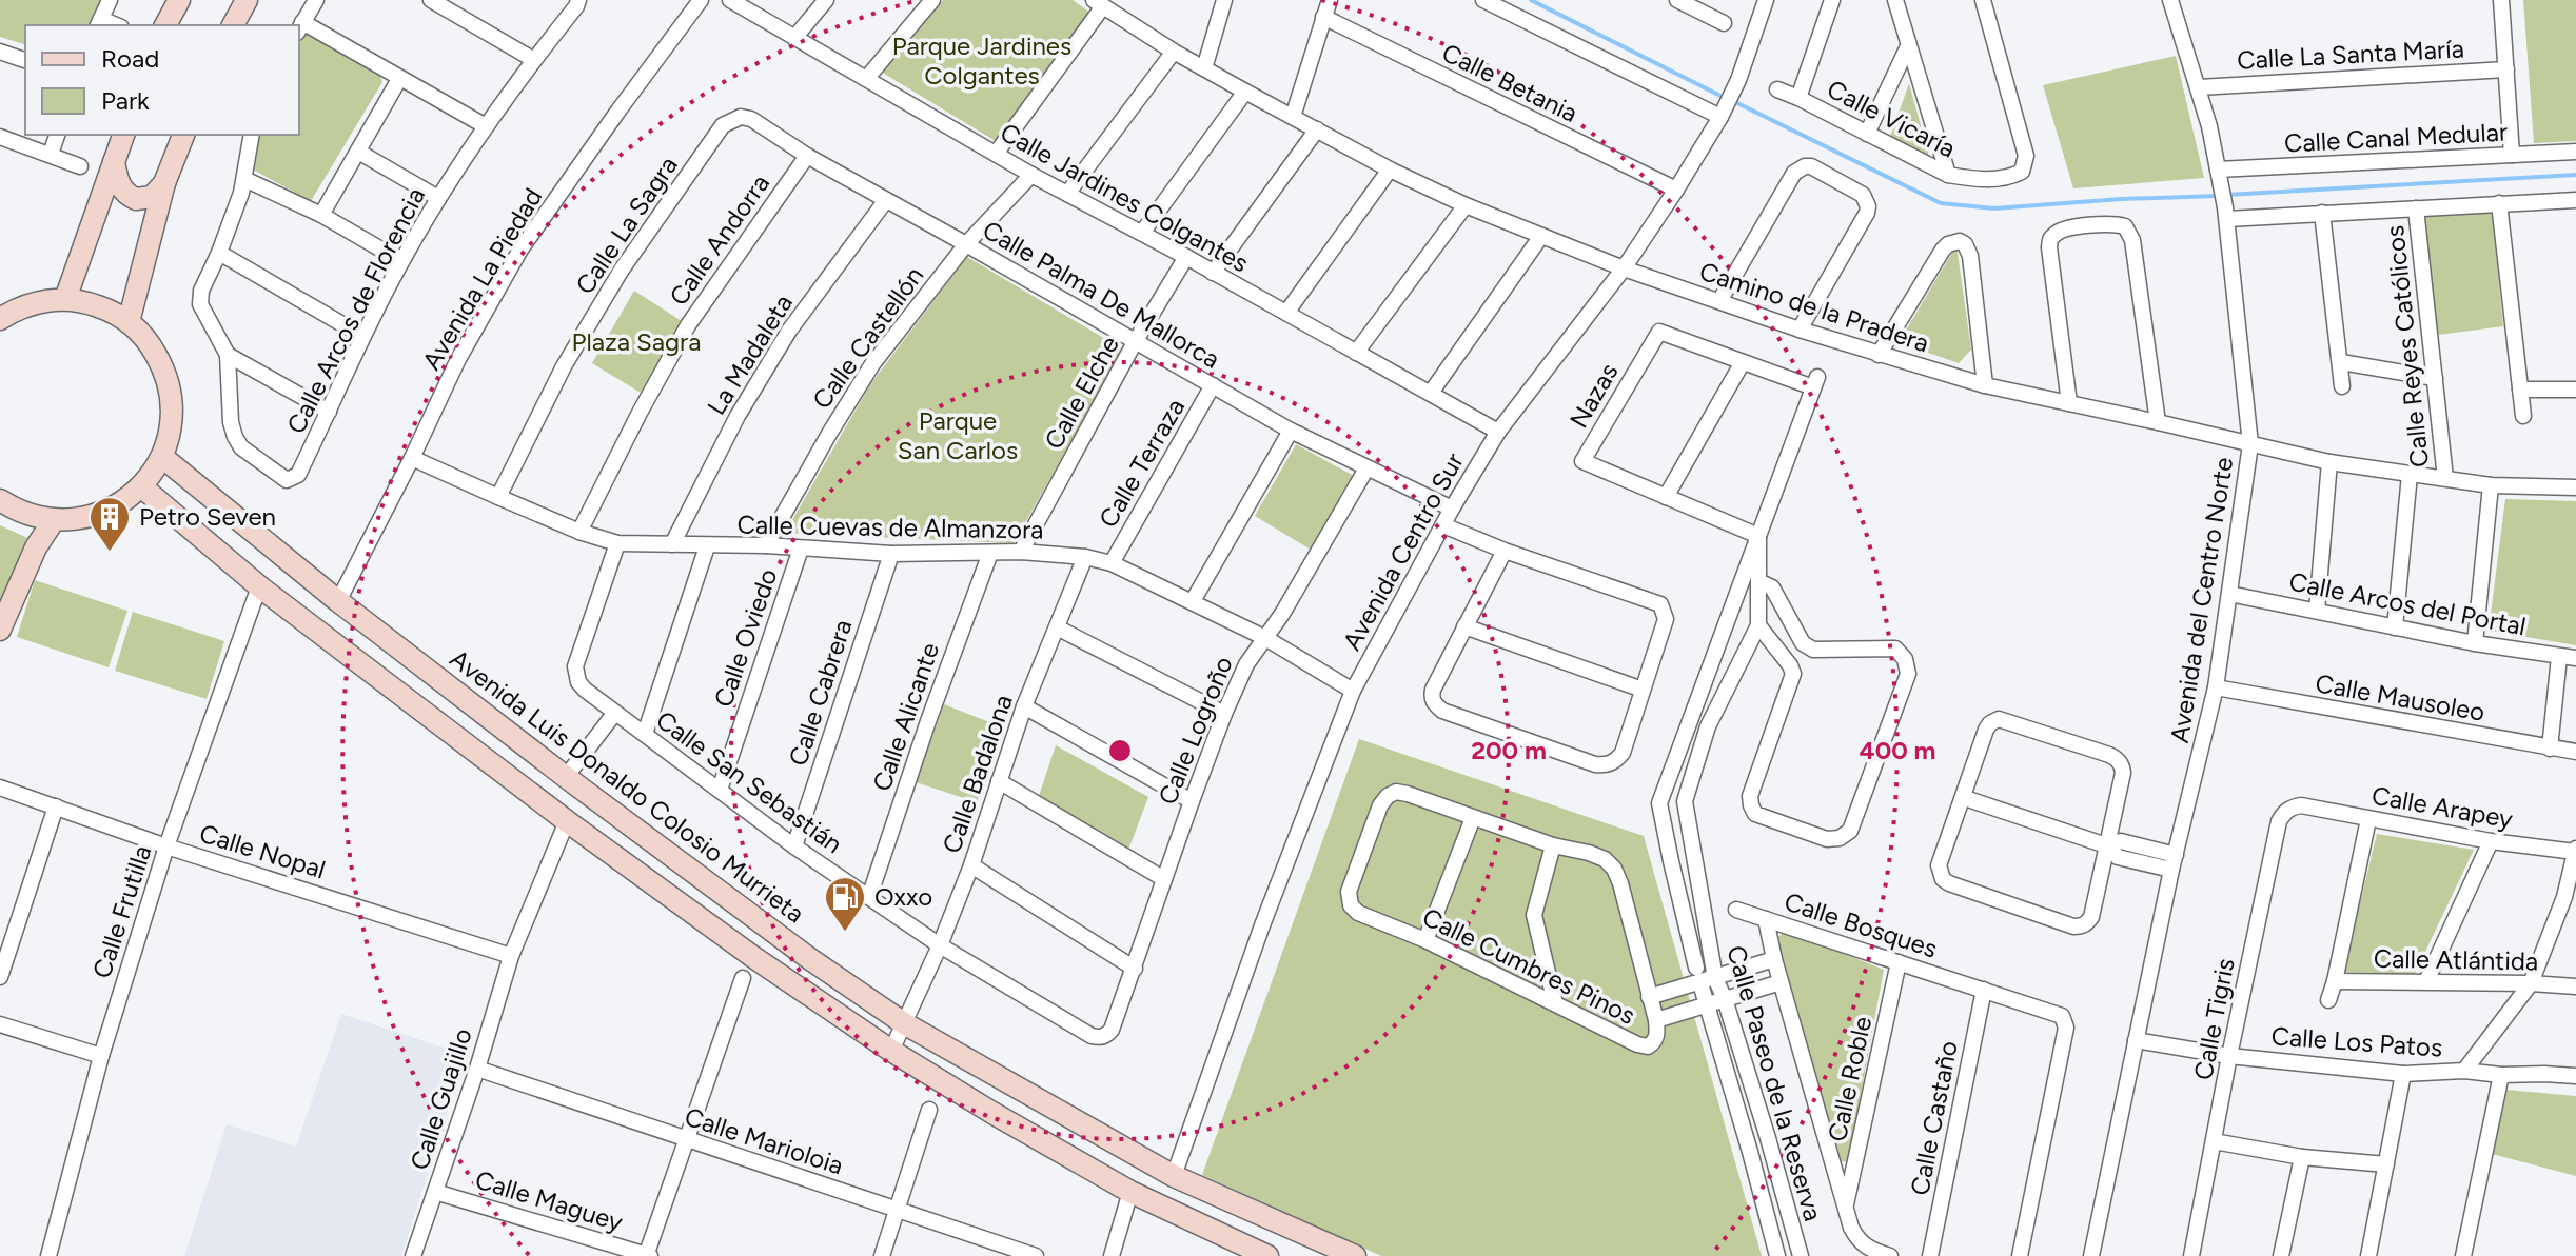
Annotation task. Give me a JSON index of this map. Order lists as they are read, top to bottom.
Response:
{
  "streets": {
    "main road": ["Avenida Luis Donaldo Colosio Murrieta"],
    "street": [
      "Calle La Santa María",
      "Calle Betania",
      "Calle Vicaría",
      "Calle Canal Medular",
      "Calle Jardines Colgantes",
      "Calle La Sagra",
      "Calle Andorra",
      "Avenida La Piedad",
      "Calle Palma De Mallorca",
      "Camino de la Pradera",
      "Calle Arcos de Florencia",
      "Calle Castellón",
      "Calle Reyes Católicos",
      "La Madaleta",
      "Calle Elche",
      "Nazas",
      "Calle Terraza",
      "Calle Cuevas de Almanzora",
      "Avenida Centro Sur",
      "Avenida del Centro Norte",
      "Calle Arcos del Portal",
      "Calle Oviedo",
      "Calle Cabrera",
      "Calle Mausoleo",
      "Calle Alicante",
      "Calle Logroño",
      "Calle Badalona",
      "Calle San Sebastián",
      "Calle Arapey",
      "Calle Nopal",
      "Calle Frutilla",
      "Calle Bosques",
      "Calle Atlántida",
      "Calle Cumbres Pinos",
      "Calle Tigris",
      "Calle Los Patos",
      "Calle Roble",
      "Calle Paseo de la Reserva",
      "Calle Guajillo",
      "Calle Castaño",
      "Calle Marioloia",
      "Calle Maguey"
    ]
  },
  "crossings": [
    ["Calle La Santa María", "Avenida del Centro Norte"],
    ["Calle Betania", "Avenida Centro Sur"],
    ["Calle Canal Medular", "Avenida del Centro Norte"],
    ["Calle Jardines Colgantes", "Calle Castellón"],
    ["Calle Jardines Colgantes", "Calle Elche"],
    ["Calle Jardines Colgantes", "Avenida Centro Sur"],
    ["Calle La Sagra", "Calle Palma De Mallorca"],
    ["Calle La Sagra", "Calle Cuevas de Almanzora"],
    ["Calle Andorra", "Calle Palma De Mallorca"],
    ["Calle Andorra", "Calle Cuevas de Almanzora"],
    ["Avenida La Piedad", "Calle Cuevas de Almanzora"],
    ["Avenida La Piedad", "Avenida Luis Donaldo Colosio Murrieta"],
    ["Calle Palma De Mallorca", "Calle Castellón"],
    ["Calle Palma De Mallorca", "La Madaleta"],
    ["Calle Palma De Mallorca", "Calle Elche"],
    ["Calle Palma De Mallorca", "Calle Terraza"],
    ["Calle Palma De Mallorca", "Avenida Centro Sur"],
    ["Calle Palma De Mallorca", "Calle Logroño"],
    ["Camino de la Pradera", "Calle Reyes Católicos"],
    ["Camino de la Pradera", "Avenida Centro Sur"],
    ["Camino de la Pradera", "Avenida del Centro Norte"],
    ["Calle Castellón", "Calle Cuevas de Almanzora"],
    ["La Madaleta", "Calle Cuevas de Almanzora"],
    ["Calle Elche", "Calle Cuevas de Almanzora"],
    ["Nazas", "Calle Paseo de la Reserva"],
    ["Calle Terraza", "Calle Cuevas de Almanzora"],
    ["Calle Cuevas de Almanzora", "Avenida Centro Sur"],
    ["Calle Cuevas de Almanzora", "Calle Oviedo"],
    ["Calle Cuevas de Almanzora", "Calle Cabrera"],
    ["Calle Cuevas de Almanzora", "Calle Alicante"],
    ["Calle Cuevas de Almanzora", "Calle Logroño"],
    ["Calle Cuevas de Almanzora", "Calle Badalona"],
    ["Calle Cuevas de Almanzora", "Calle San Sebastián"],
    ["Avenida Centro Sur", "Avenida Luis Donaldo Colosio Murrieta"],
    ["Avenida del Centro Norte", "Calle Arcos del Portal"],
    ["Avenida del Centro Norte", "Calle Mausoleo"],
    ["Avenida del Centro Norte", "Calle Los Patos"],
    ["Calle Oviedo", "Calle San Sebastián"],
    ["Calle Cabrera", "Calle San Sebastián"],
    ["Calle Alicante", "Calle San Sebastián"],
    ["Calle Logroño", "Calle San Sebastián"],
    ["Calle Badalona", "Calle San Sebastián"],
    ["Calle Badalona", "Avenida Luis Donaldo Colosio Murrieta"],
    ["Calle Arapey", "Calle Tigris"],
    ["Calle Nopal", "Calle Frutilla"],
    ["Calle Nopal", "Calle Guajillo"],
    ["Calle Bosques", "Calle Roble"],
    ["Calle Bosques", "Calle Castaño"],
    ["Calle Tigris", "Calle Los Patos"],
    ["Calle Guajillo", "Calle Marioloia"],
    ["Calle Guajillo", "Calle Maguey"]
  ],
  "parks": ["Parque Jardines Colgantes", "Plaza Sagra", "Parque San Carlos"],
  "places": {
    "building": ["Petro Seven"],
    "fuel station": ["Oxxo"]
  },
  "legend": ["Road", "Park"],
  "rings": ["200 m", "400 m"]
}
